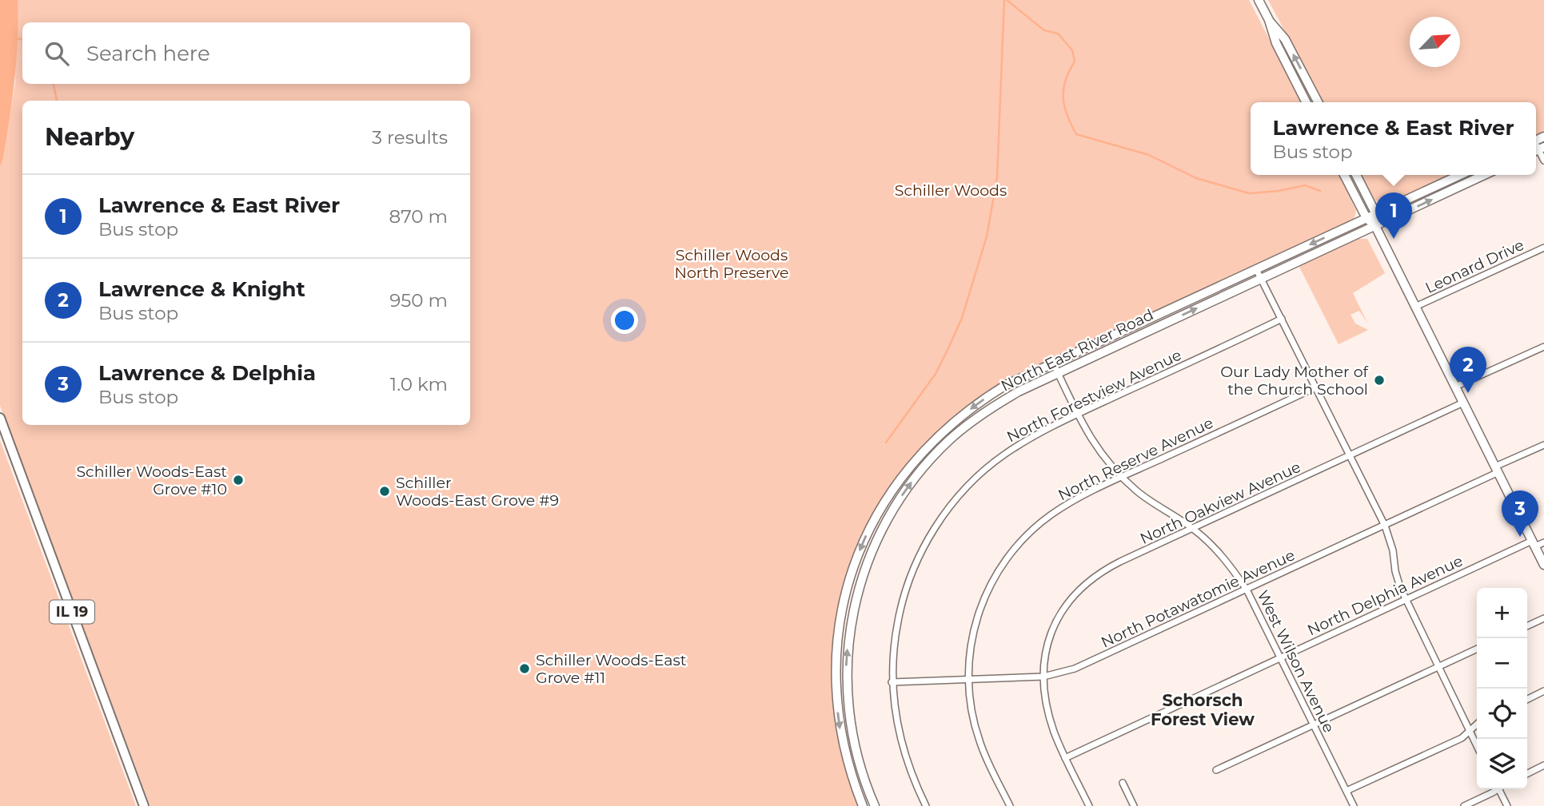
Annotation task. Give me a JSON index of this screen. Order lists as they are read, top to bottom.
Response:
{
  "streets": {
    "main road": ["North East River Road", "IL 19"],
    "street": [
      "Leonard Drive",
      "North Forestview Avenue",
      "North Reserve Avenue",
      "North Oakview Avenue",
      "North Delphia Avenue",
      "North Potawatomie Avenue",
      "West Wilson Avenue"
    ]
  },
  "crossings": [
    ["North East River Road", "West Wilson Avenue"],
    ["North Forestview Avenue", "North Potawatomie Avenue"],
    ["North Forestview Avenue", "West Wilson Avenue"],
    ["North Reserve Avenue", "North Potawatomie Avenue"],
    ["North Reserve Avenue", "West Wilson Avenue"],
    ["North Oakview Avenue", "North Delphia Avenue"],
    ["North Oakview Avenue", "North Potawatomie Avenue"],
    ["North Oakview Avenue", "West Wilson Avenue"],
    ["North Delphia Avenue", "West Wilson Avenue"],
    ["North Potawatomie Avenue", "West Wilson Avenue"]
  ],
  "districts": ["Schorsch Forest View"],
  "parks": ["Schiller Woods", "Schiller Woods North Preserve"],
  "places": [
    "Our Lady Mother of the Church School",
    "Schiller Woods-East Grove #10",
    "Schiller Woods-East Grove #9",
    "Schiller Woods-East Grove #11"
  ],
  "north": "top right",
  "page": {
    "search": "Search here",
    "heading": ["Nearby", "3 results"],
    "popup": ["Lawrence & East River", "Bus stop"],
    "list": [
      {
        "mark": "1",
        "name": "Lawrence & East River",
        "note": "Bus stop",
        "value": "870 m"
      },
      {
        "mark": "2",
        "name": "Lawrence & Knight",
        "note": "Bus stop",
        "value": "950 m"
      },
      {
        "mark": "3",
        "name": "Lawrence & Delphia",
        "note": "Bus stop",
        "value": "1.0 km"
      }
    ],
    "pins": ["1", "2", "3"],
    "map_buttons": ["+", "−"]
  }
}
